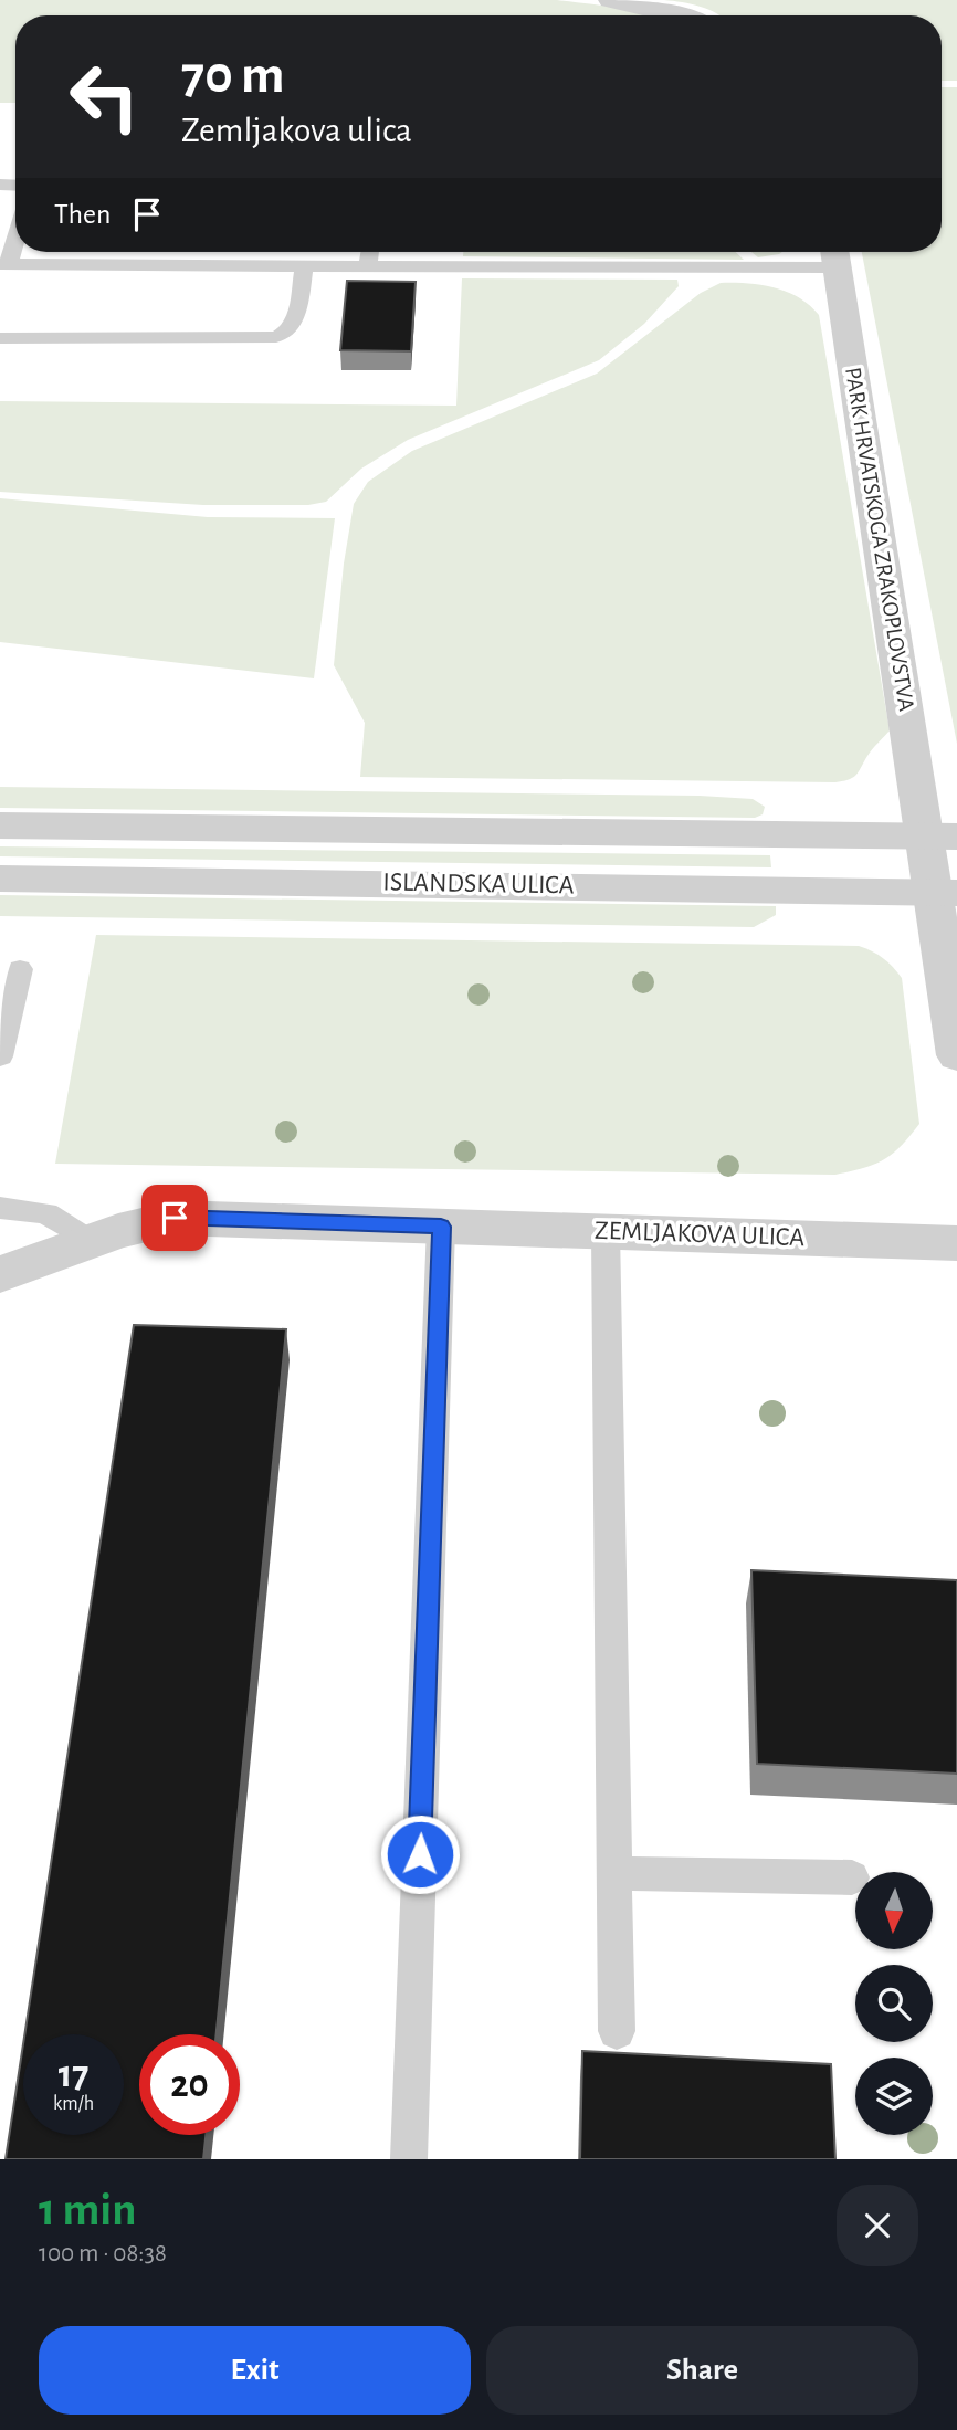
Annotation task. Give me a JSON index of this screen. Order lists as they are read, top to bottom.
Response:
{
  "streets": {
    "street": ["PARK HRVATSKOGA ZRAKOPLOVSTVA", "ISLANDSKA ULICA", "ZEMLJAKOVA ULICA"]
  },
  "crossings": [
    ["PARK HRVATSKOGA ZRAKOPLOVSTVA", "ISLANDSKA ULICA"]
  ],
  "north": "bottom",
  "page": {
    "turn": ["70 m", "Zemljakova ulica"],
    "then": "Then",
    "speed": "17 km/h",
    "limit": "20",
    "heading": ["1 min", "100 m · 08:38"],
    "buttons": ["Exit", "Share"]
  }
}
